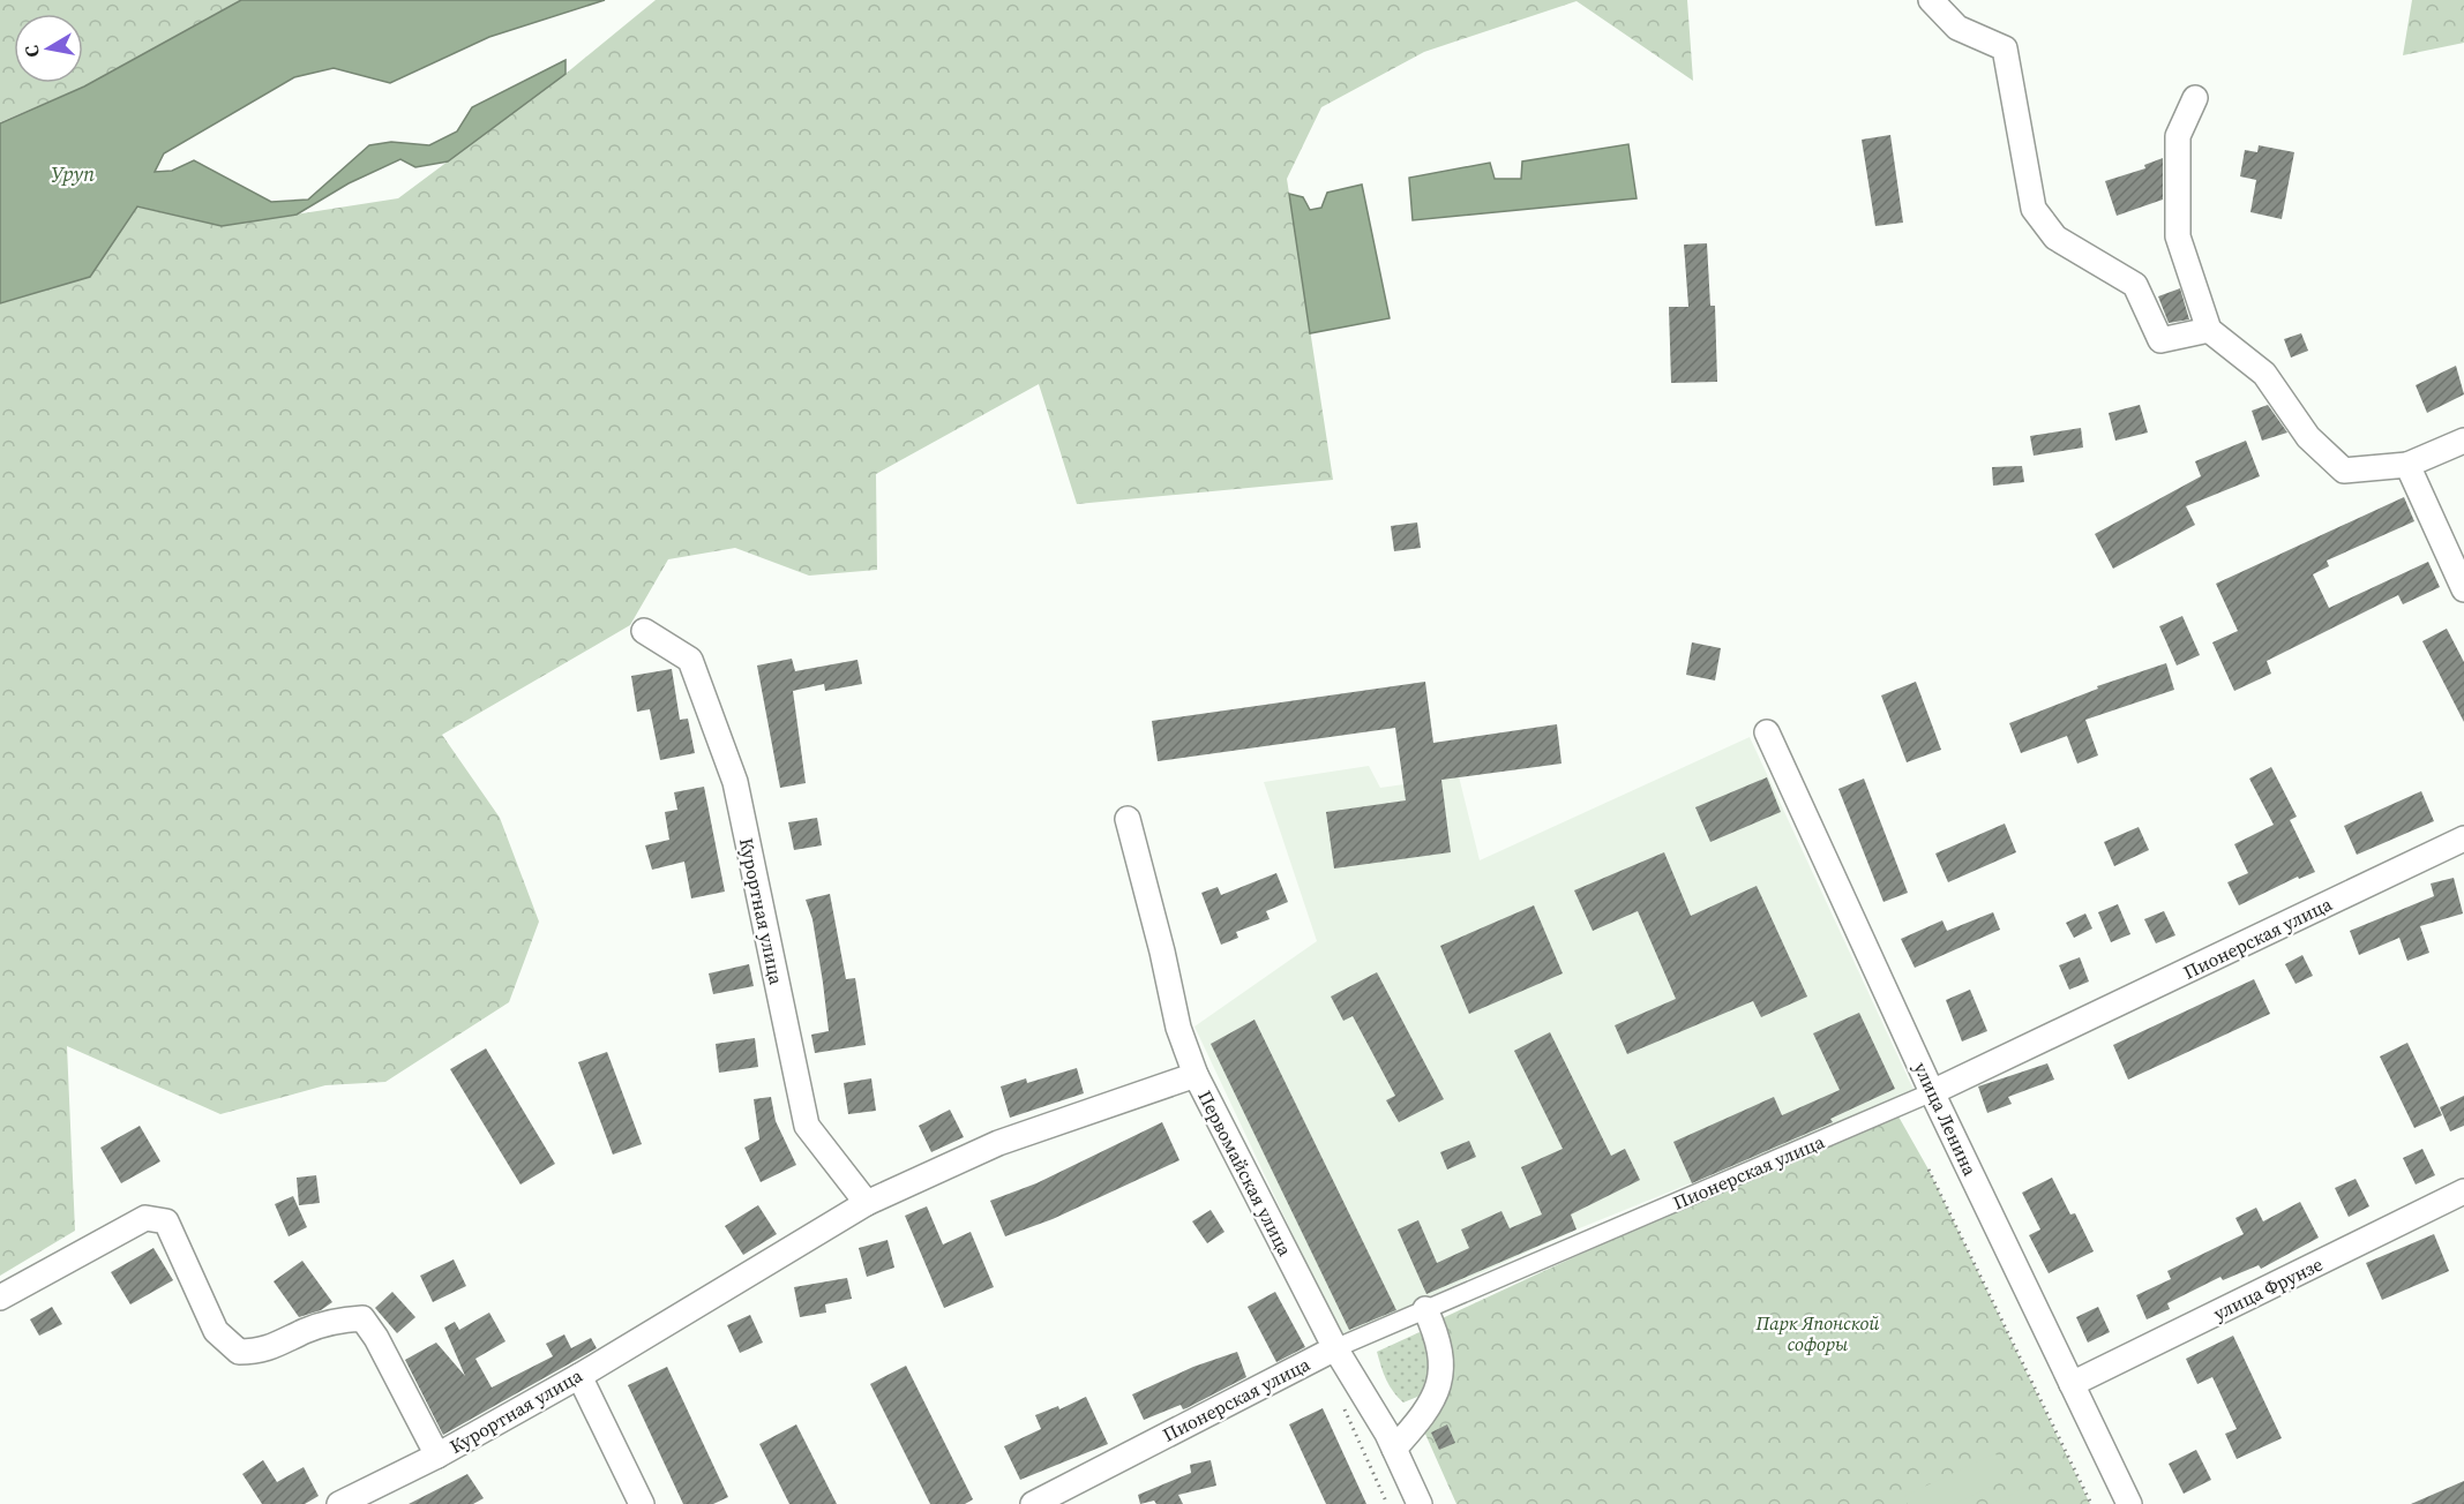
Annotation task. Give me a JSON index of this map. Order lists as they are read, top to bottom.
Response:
{
  "streets": {
    "street": [
      "Курортная улица",
      "Пионерская улица",
      "улица Ленина",
      "Первомайская улица",
      "улица Фрунзе"
    ]
  },
  "crossings": [
    ["Курортная улица", "Первомайская улица"],
    ["Пионерская улица", "улица Ленина"],
    ["Пионерская улица", "Первомайская улица"],
    ["улица Ленина", "улица Фрунзе"]
  ],
  "water": ["Уруп"],
  "parks": ["Парк Японской софоры"],
  "north": "left"
}
